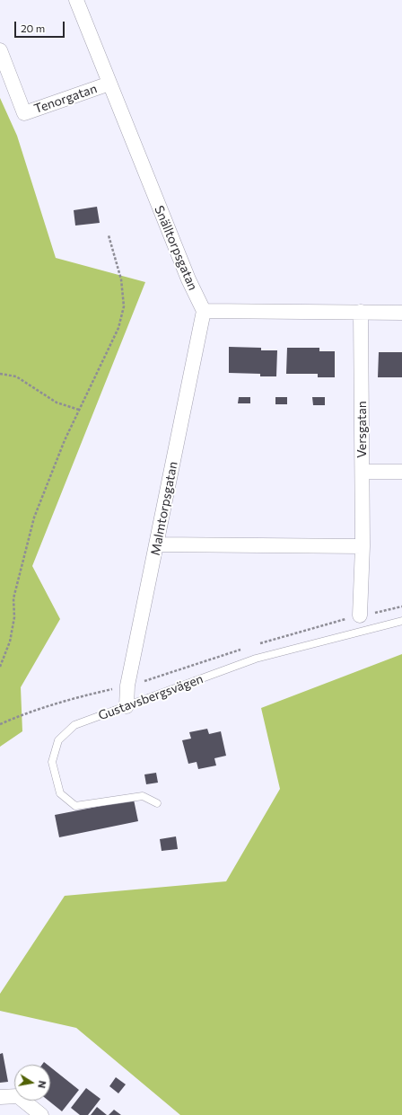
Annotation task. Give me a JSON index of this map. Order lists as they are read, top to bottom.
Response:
{
  "streets": {
    "street": [
      "Tenorgatan",
      "Snälltorpsgatan",
      "Versgatan",
      "Malmtorpsgatan"
    ],
    "lane": ["Gustavsbergsvägen"]
  },
  "crossings": [
    ["Tenorgatan", "Snälltorpsgatan"],
    ["Snälltorpsgatan", "Malmtorpsgatan"],
    ["Malmtorpsgatan", "Gustavsbergsvägen"]
  ],
  "scale_bar": "20 m",
  "north": "right"
}
